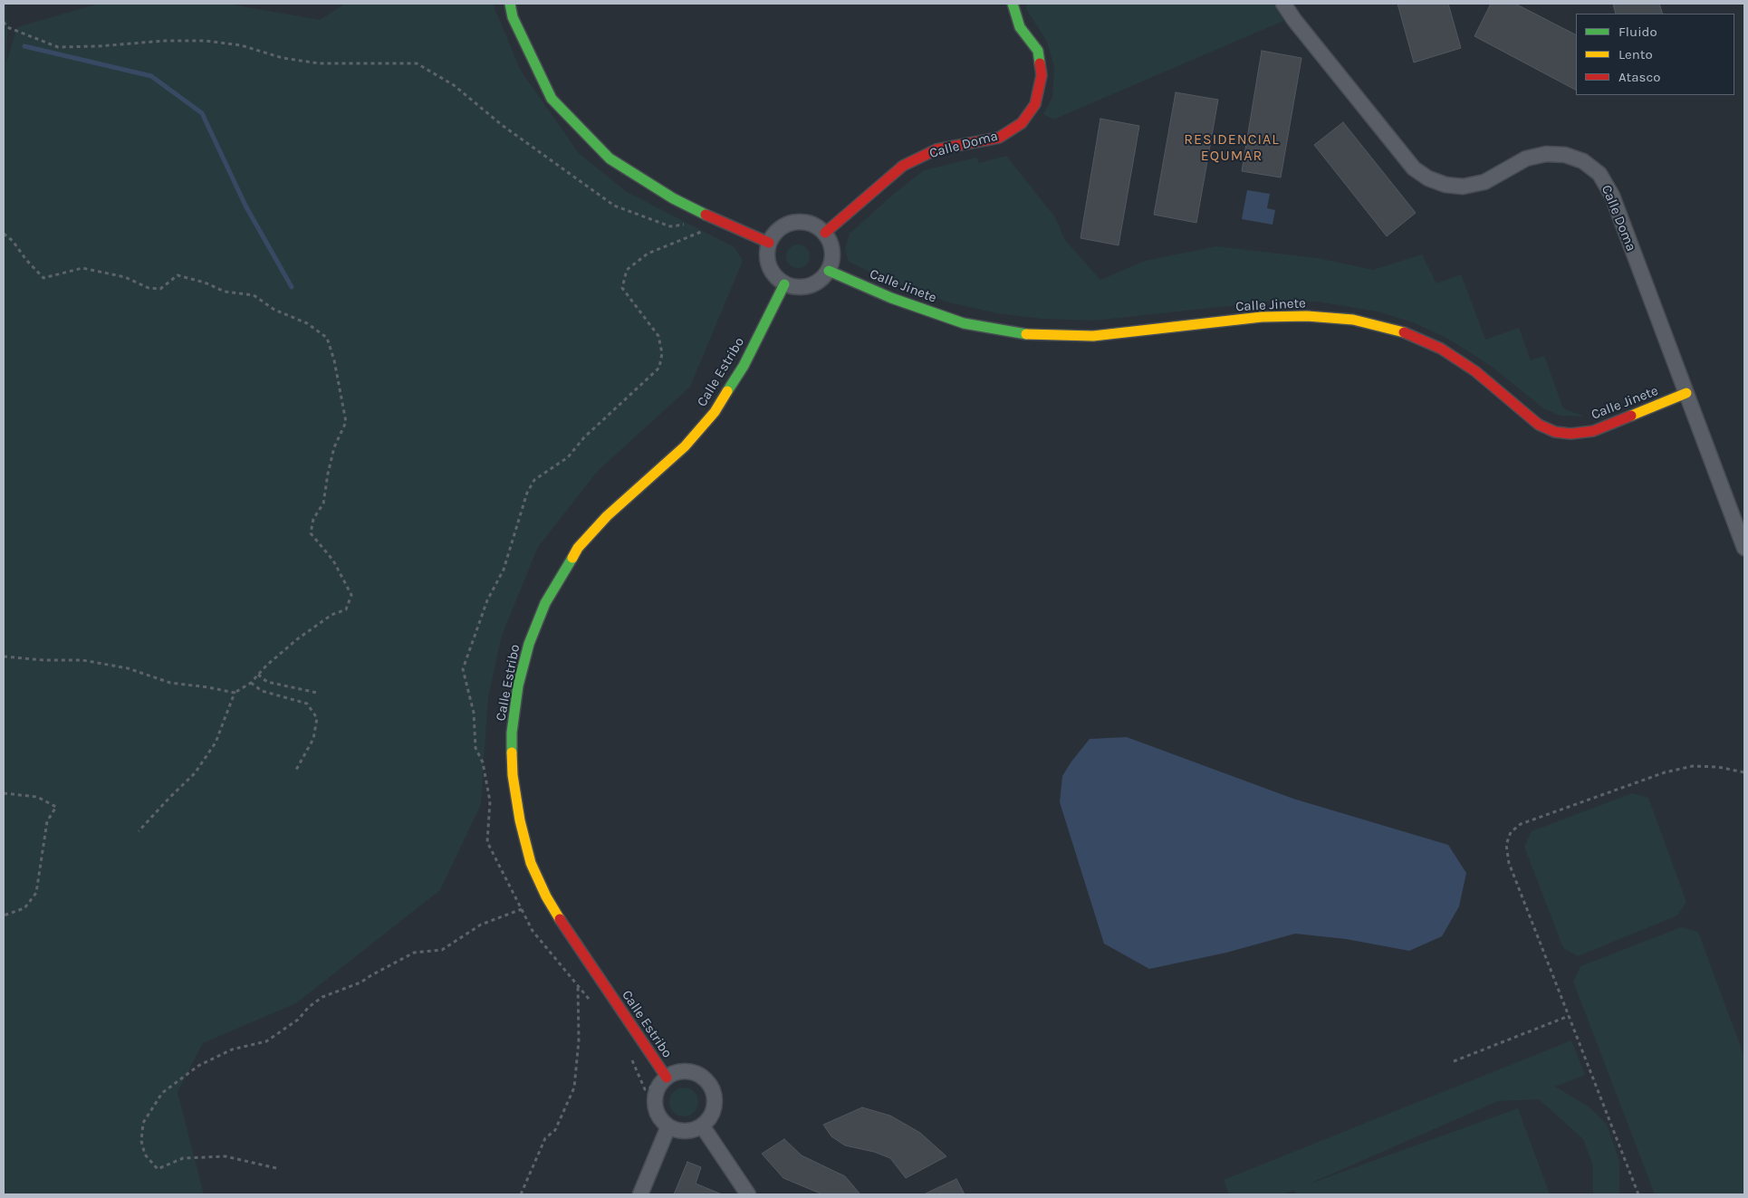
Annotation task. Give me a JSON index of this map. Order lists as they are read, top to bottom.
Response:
{
  "streets": {
    "street": ["Calle Doma", "Calle Jinete", "Calle Estribo"]
  },
  "crossings": [
    ["Calle Doma", "Calle Jinete"],
    ["Calle Doma", "Calle Estribo"],
    ["Calle Jinete", "Calle Estribo"]
  ],
  "districts": ["RESIDENCIAL EQUMAR"],
  "legend": ["Fluido", "Lento", "Atasco"]
}
